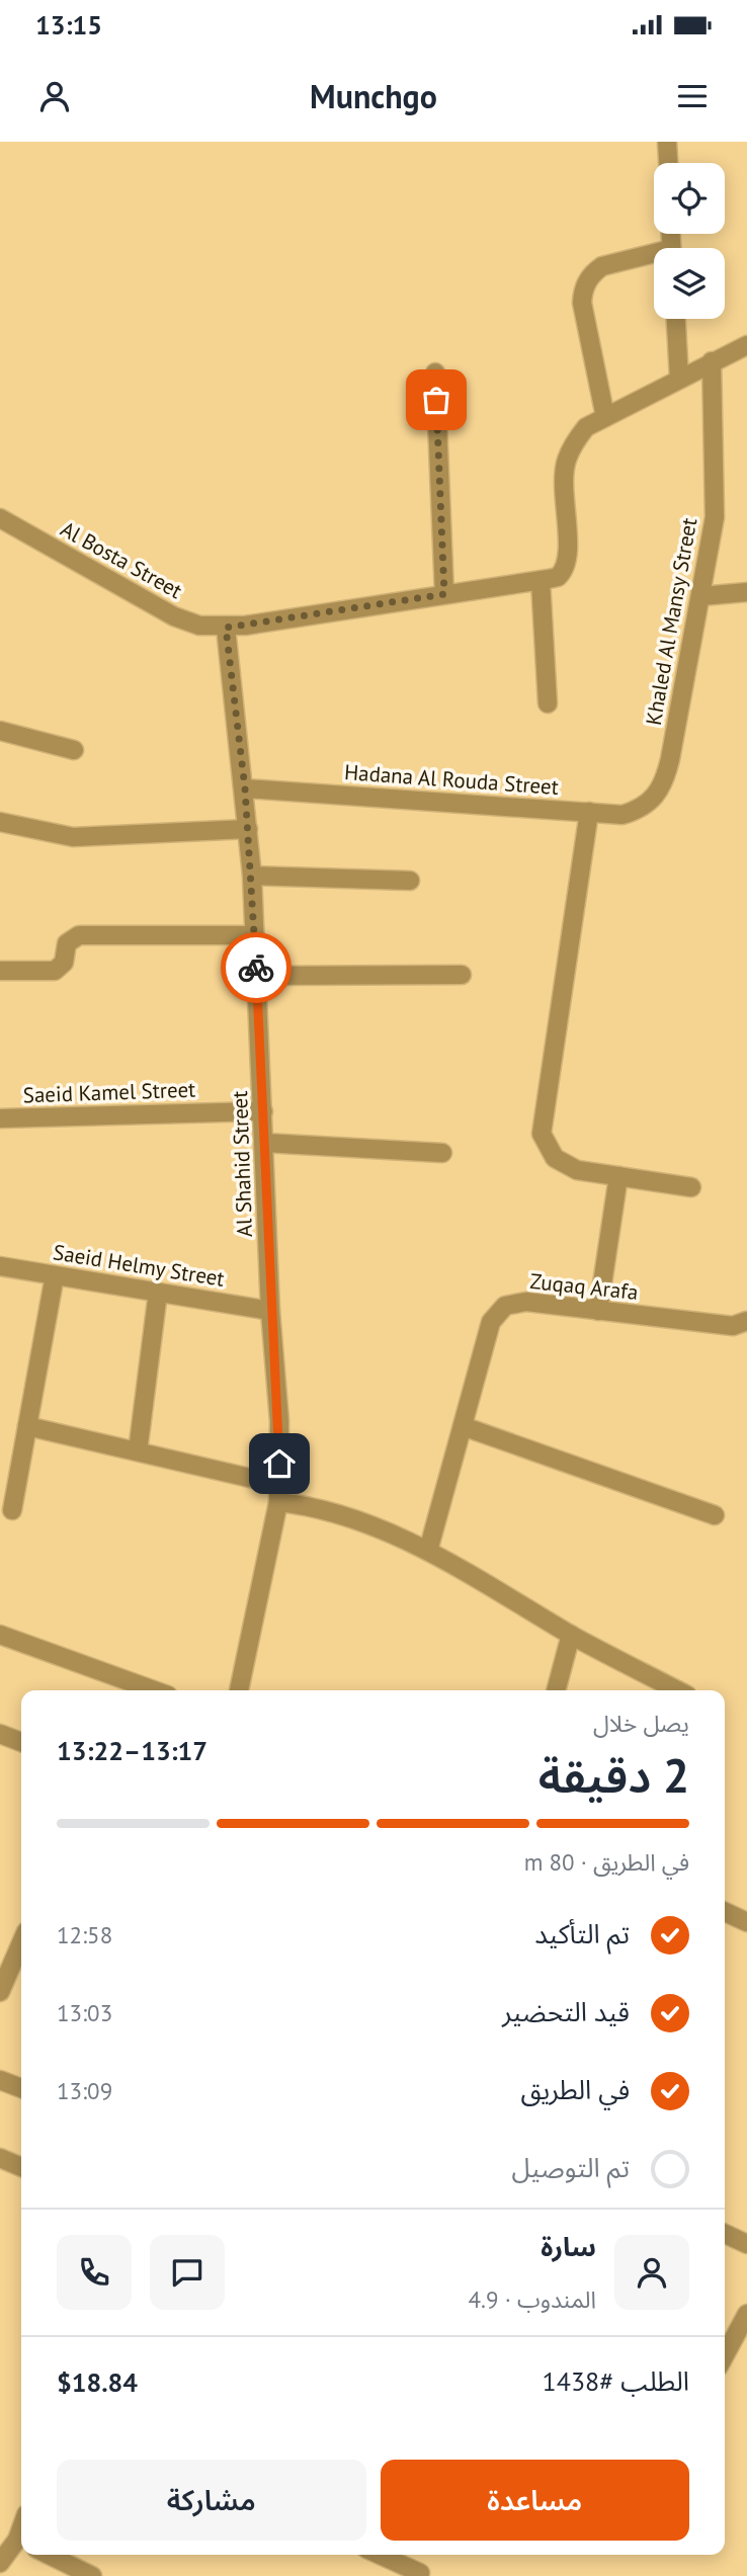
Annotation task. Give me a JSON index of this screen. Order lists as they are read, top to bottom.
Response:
{
  "streets": {
    "street": [
      "Al Bosta Street",
      "Khaled Al Mansy Street",
      "Hadana Al Rouda Street",
      "Saeid Kamel Street",
      "Al Shahid Street",
      "Saeid Helmy Street",
      "Zuqaq Arafa"
    ]
  },
  "crossings": [
    ["Al Bosta Street", "Al Shahid Street"],
    ["Khaled Al Mansy Street", "Hadana Al Rouda Street"],
    ["Hadana Al Rouda Street", "Al Shahid Street"],
    ["Saeid Kamel Street", "Al Shahid Street"],
    ["Al Shahid Street", "Saeid Helmy Street"]
  ],
  "page": {
    "status": "13:15",
    "header": "Munchgo",
    "heading": ["2 دقيقة", "يصل خلال", "13:17–13:22"],
    "panel": [
      "سارة",
      "المندوب · 4.9",
      "الطلب #1438",
      "$18.84"
    ],
    "bar": "في الطريق · 80 m",
    "list": [
      ["تم التأكيد", "12:58"],
      ["قيد التحضير", "13:03"],
      ["في الطريق", "13:09"],
      "تم التوصيل"
    ],
    "buttons": ["مساعدة", "مشاركة"]
  }
}
